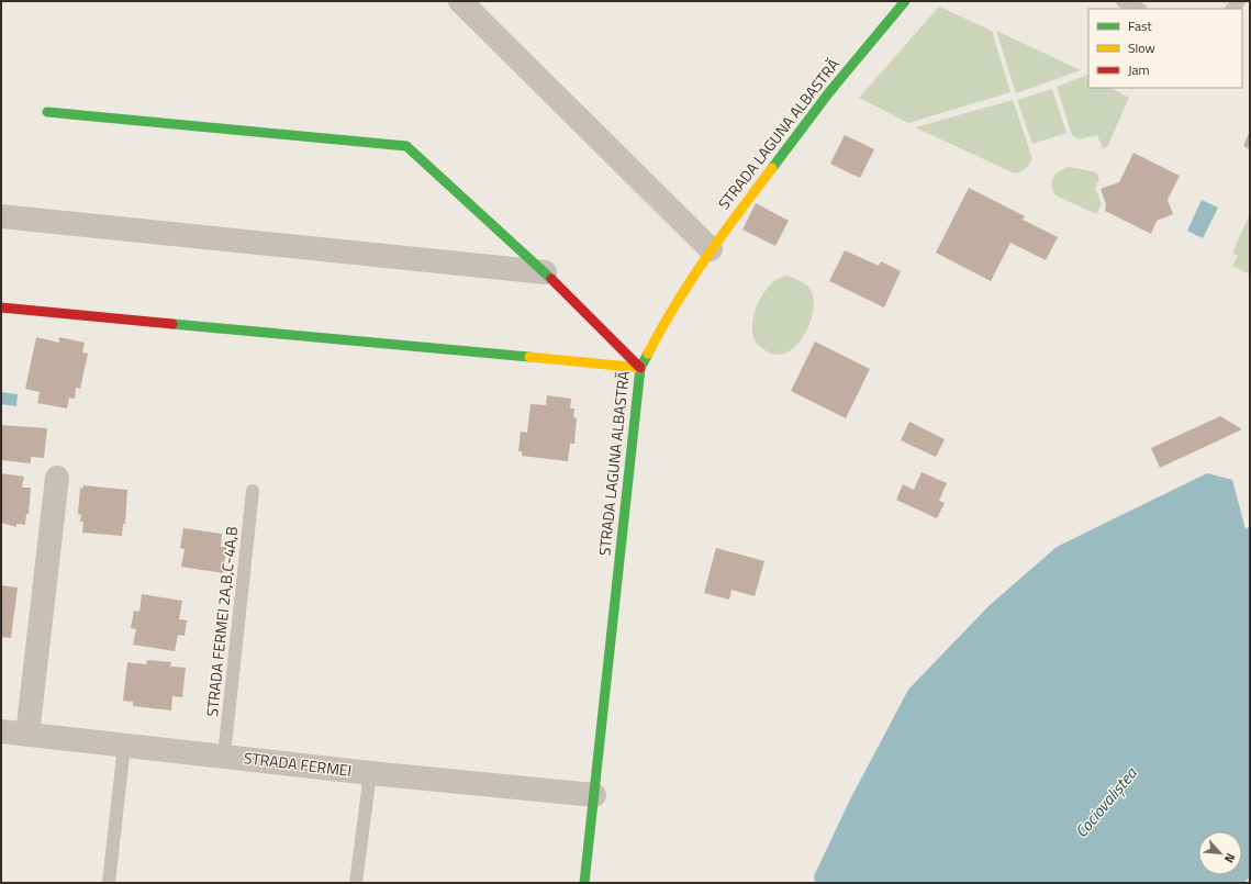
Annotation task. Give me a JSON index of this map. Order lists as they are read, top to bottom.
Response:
{
  "streets": {
    "street": ["STRADA LAGUNA ALBASTRĂ", "STRADA FERMEI"],
    "lane": ["STRADA FERMEI 2A,B,C-4A,B"]
  },
  "crossings": [
    ["STRADA LAGUNA ALBASTRĂ", "STRADA FERMEI"],
    ["STRADA FERMEI 2A,B,C-4A,B", "STRADA FERMEI"]
  ],
  "water": ["Cociovaliștea"],
  "legend": ["Fast", "Slow", "Jam"],
  "north": "bottom right"
}
